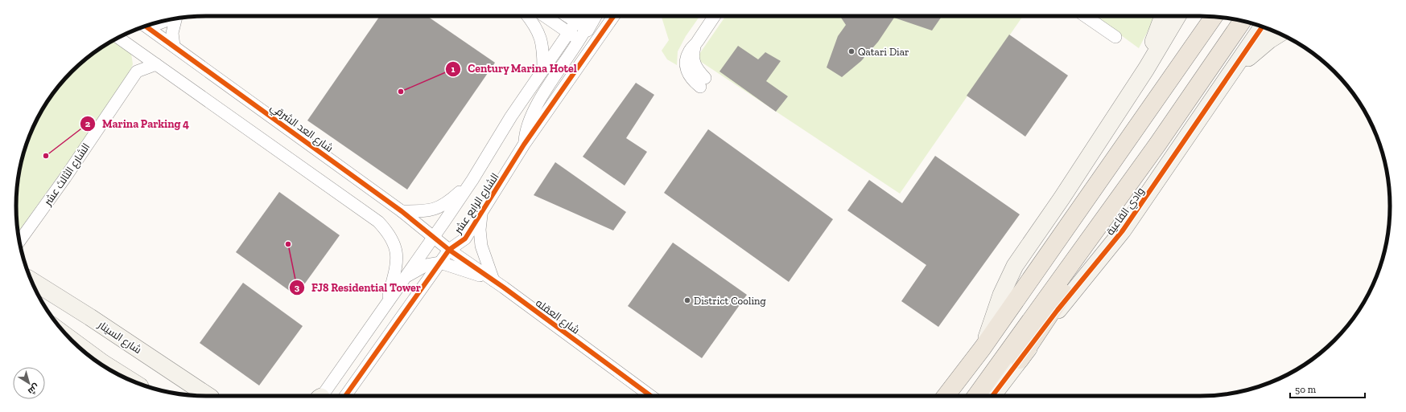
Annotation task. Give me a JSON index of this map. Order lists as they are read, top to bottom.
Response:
{
  "streets": {
    "main road": ["وادي القاعية"],
    "street": [
      "شارع العد الشرقي",
      "الشارع الثالث عشر",
      "الشارع الرابع عشر",
      "شارع العقله",
      "شارع السينار"
    ]
  },
  "crossings": [
    ["شارع العد الشرقي", "الشارع الرابع عشر"],
    ["شارع العد الشرقي", "شارع العقله"],
    ["الشارع الرابع عشر", "شارع العقله"]
  ],
  "places": [
    "Qatari Diar",
    "Century Marina Hotel",
    "Marina Parking 4",
    "FJ8 Residential Tower",
    "District Cooling"
  ],
  "scale_bar": "50 m",
  "north": "bottom right"
}
